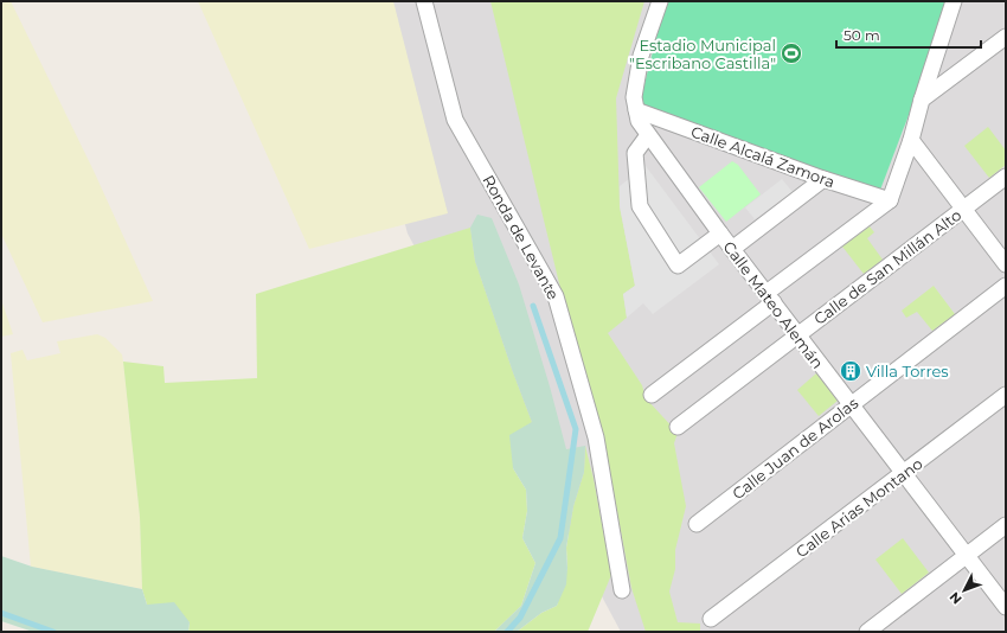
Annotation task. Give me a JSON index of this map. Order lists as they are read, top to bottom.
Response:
{
  "streets": {
    "street": [
      "Calle Alcalá Zamora",
      "Ronda de Levante",
      "Calle de San Millán Alto",
      "Calle Mateo Alemán",
      "Calle Juan de Arolas",
      "Calle Arias Montano"
    ]
  },
  "crossings": [
    ["Calle Alcalá Zamora", "Calle Mateo Alemán"],
    ["Calle de San Millán Alto", "Calle Mateo Alemán"],
    ["Calle Mateo Alemán", "Calle Juan de Arolas"],
    ["Calle Mateo Alemán", "Calle Arias Montano"]
  ],
  "places": {
    "sports": ["Estadio Municipal \"Escribano Castilla\""],
    "building": ["Villa Torres"]
  },
  "scale_bar": "50 m",
  "north": "bottom left"
}
